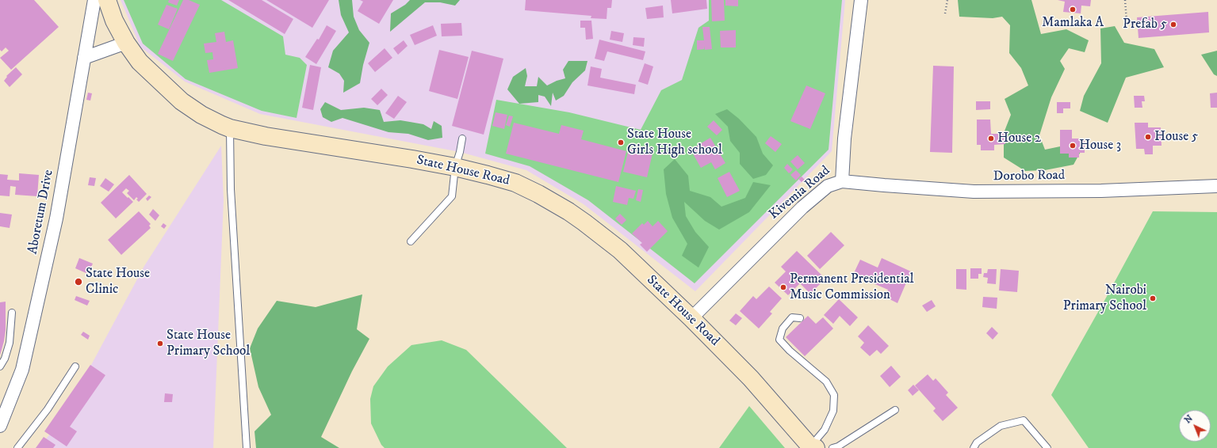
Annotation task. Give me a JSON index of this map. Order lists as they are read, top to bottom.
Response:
{
  "streets": {
    "street": [
      "State House Road",
      "Dorobo Road",
      "Kivemia Road",
      "Aboretum Drive"
    ]
  },
  "crossings": [
    ["State House Road", "Kivemia Road"],
    ["Dorobo Road", "Kivemia Road"]
  ],
  "places": [
    "Mamlaka A",
    "Prefab 5",
    "House 5",
    "House 2",
    "State House Girls High school",
    "House 3",
    "State House Clinic",
    "Permanent Presidential Music Commission",
    "Nairobi Primary School",
    "State House Primary School"
  ],
  "north": "top left"
}
